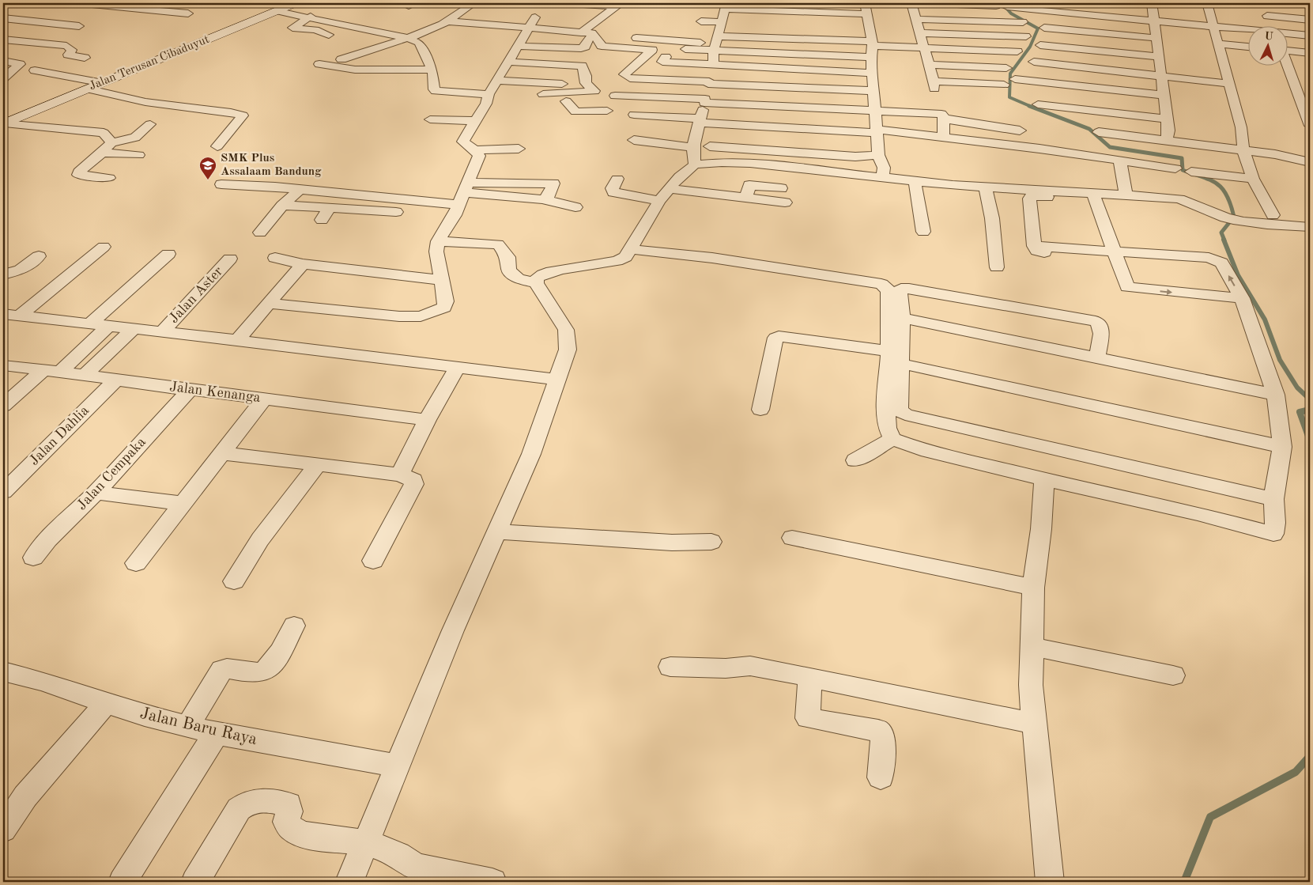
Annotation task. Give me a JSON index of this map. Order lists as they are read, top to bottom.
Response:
{
  "streets": {
    "main road": ["Jalan Terusan Cibaduyut"],
    "street": [
      "Jalan Aster",
      "Jalan Kenanga",
      "Jalan Dahlia",
      "Jalan Cempaka",
      "Jalan Baru Raya"
    ]
  },
  "crossings": [
    ["Jalan Kenanga", "Jalan Dahlia"],
    ["Jalan Kenanga", "Jalan Cempaka"]
  ],
  "places": {
    "school or university": ["SMK Plus Assalaam Bandung"]
  },
  "north": "top"
}
